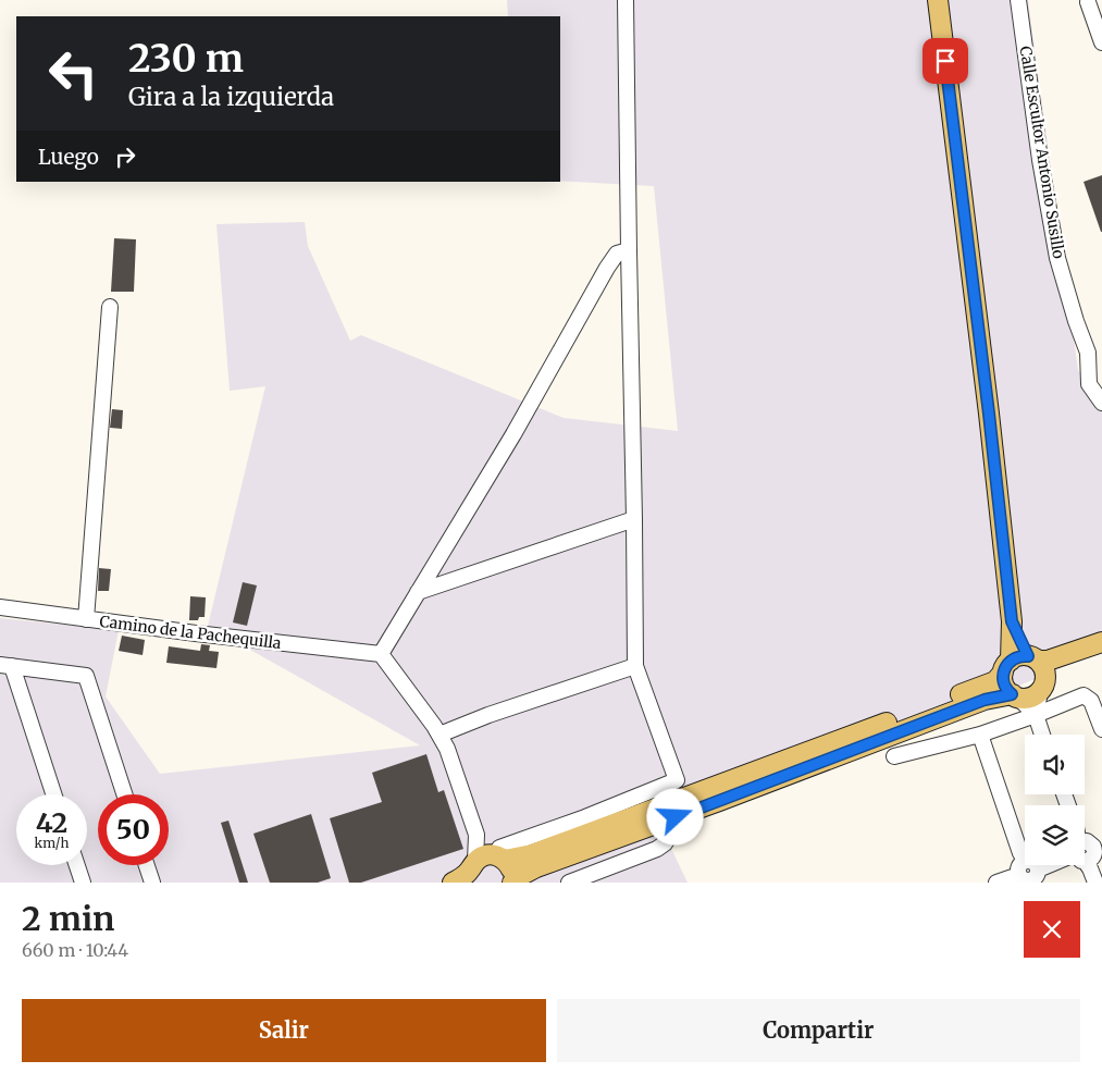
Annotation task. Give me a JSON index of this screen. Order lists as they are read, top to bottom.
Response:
{
  "streets": {
    "street": ["Calle Escultor Antonio Susillo", "Camino de la Pachequilla"]
  },
  "page": {
    "turn": ["230 m", "Gira a la izquierda"],
    "then": "Luego",
    "speed": "42 km/h",
    "limit": "50",
    "heading": ["2 min", "660 m · 10:44"],
    "buttons": ["Salir", "Compartir"]
  }
}
